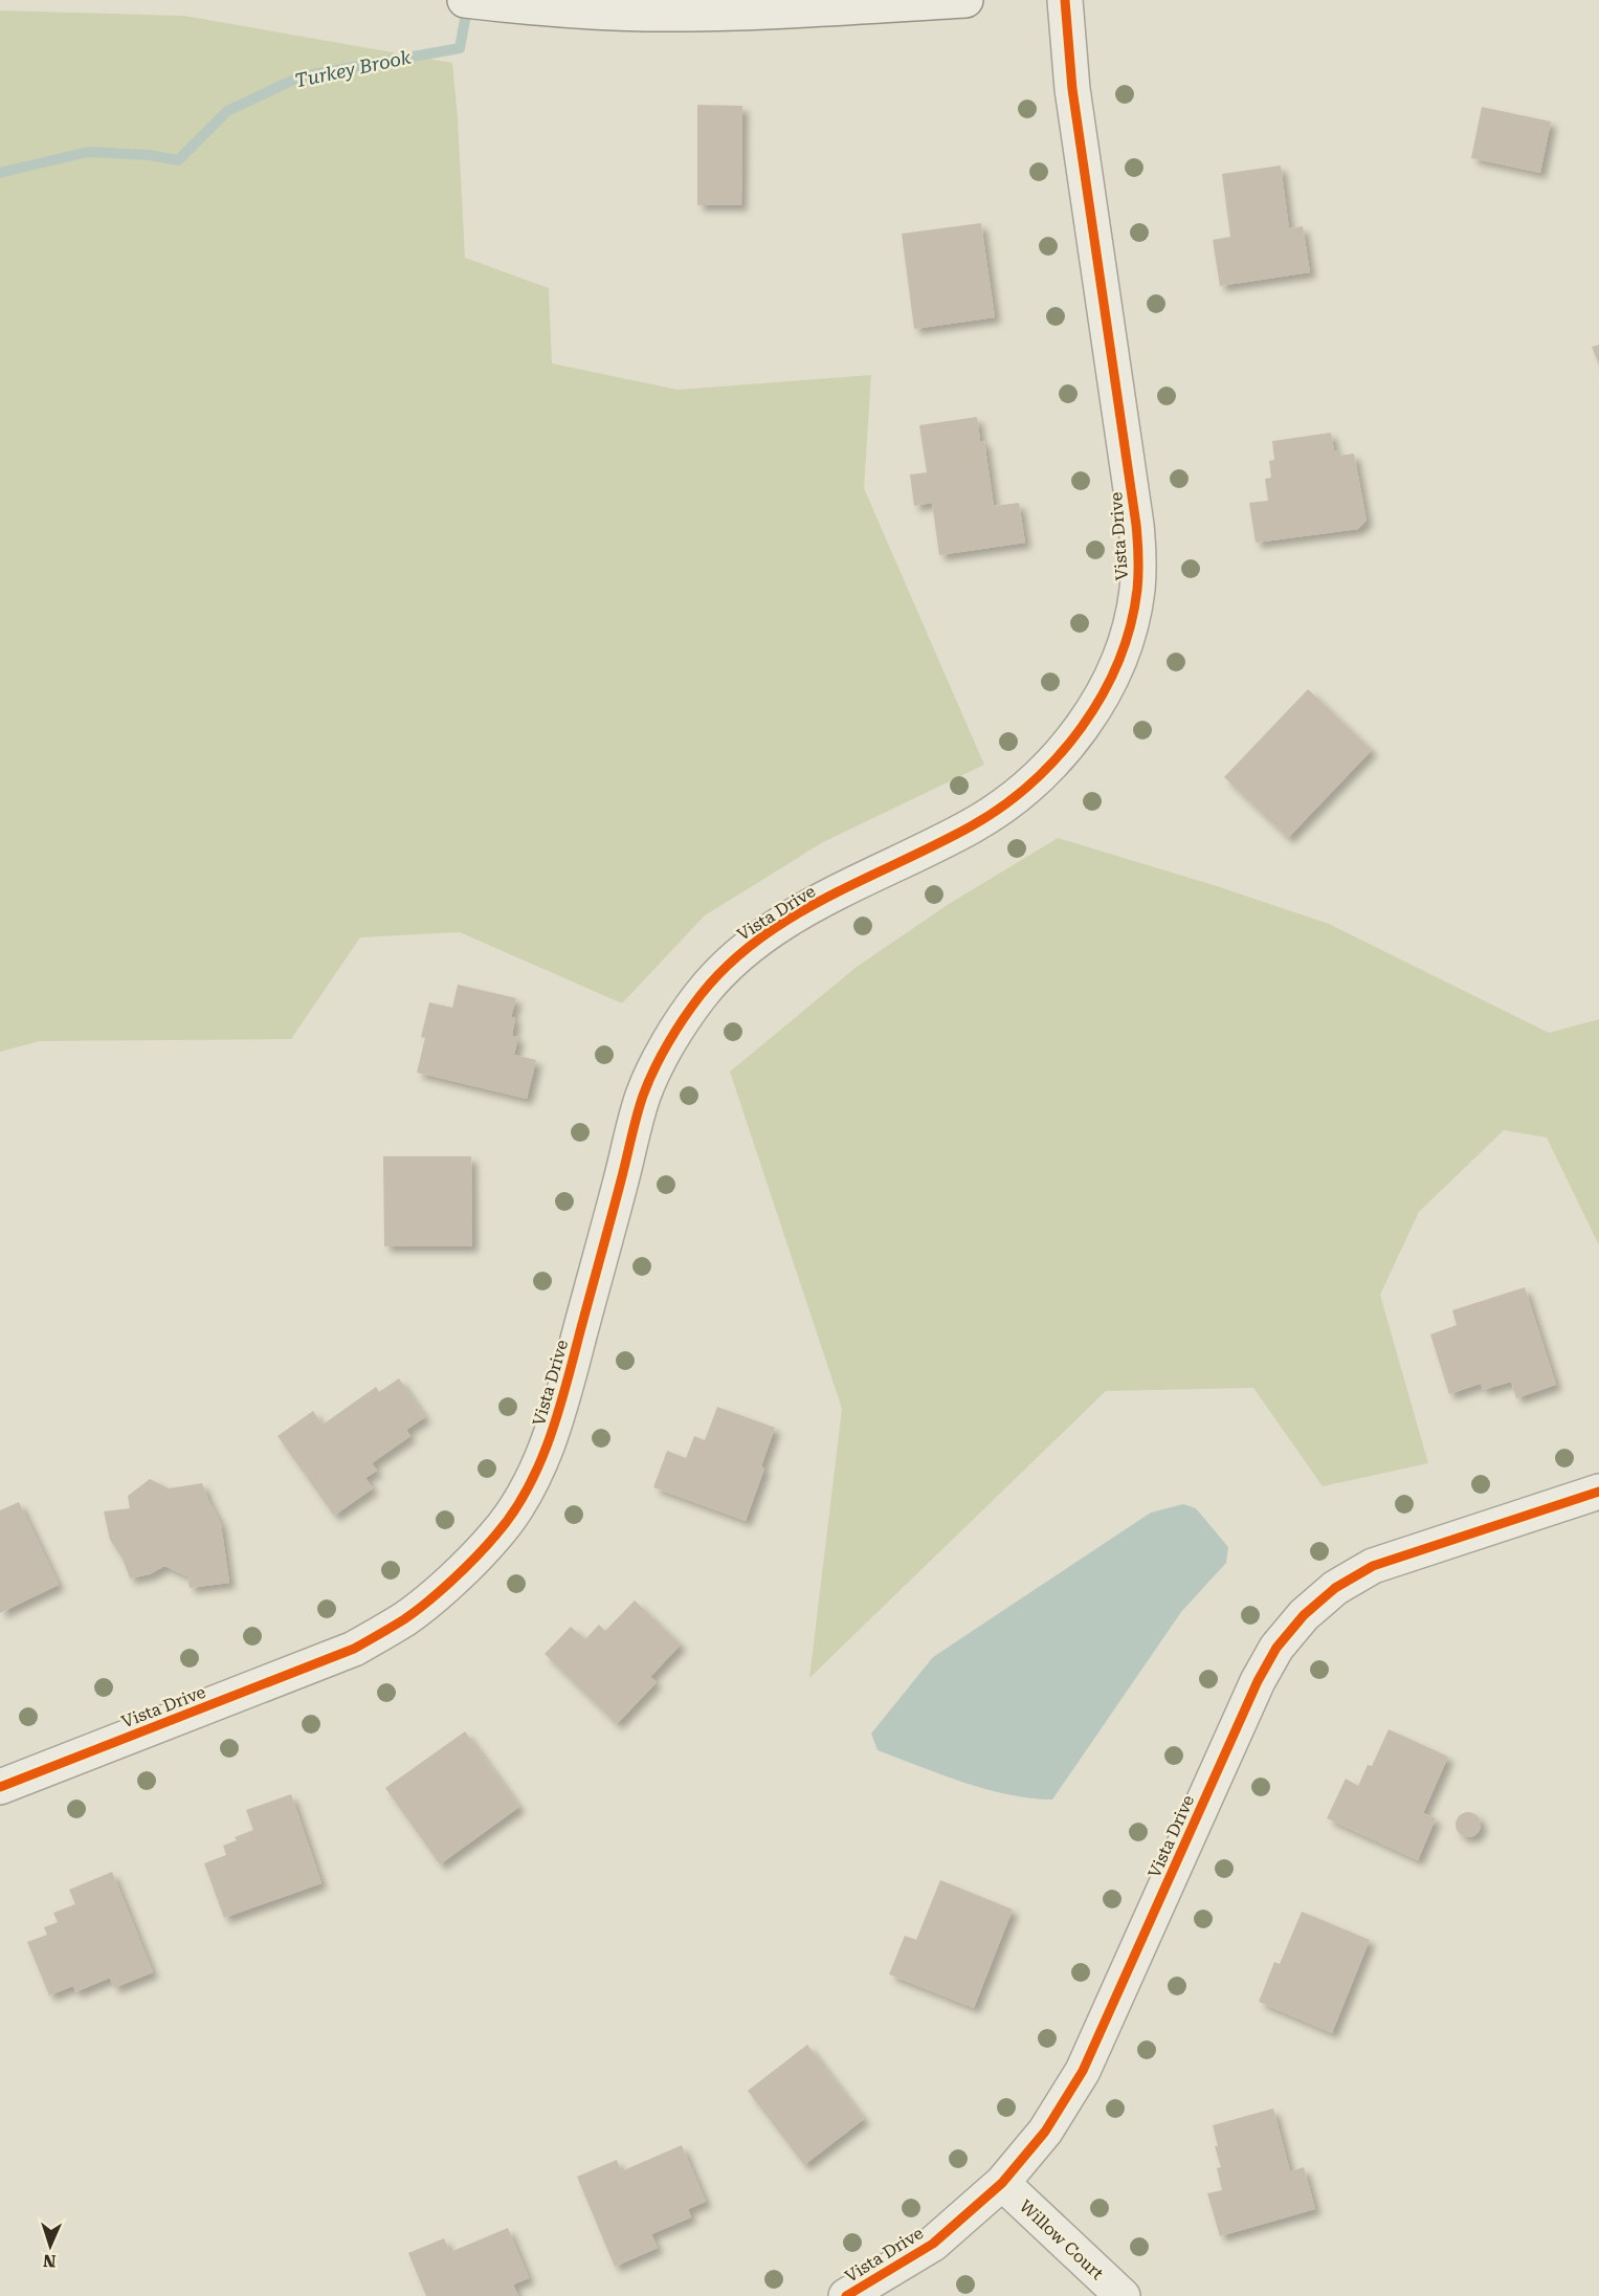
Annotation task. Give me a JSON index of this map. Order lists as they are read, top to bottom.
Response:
{
  "streets": {
    "street": ["Vista Drive", "Willow Court"]
  },
  "crossings": [
    ["Vista Drive", "Willow Court"]
  ],
  "water": ["Turkey Brook"],
  "north": "bottom"
}
